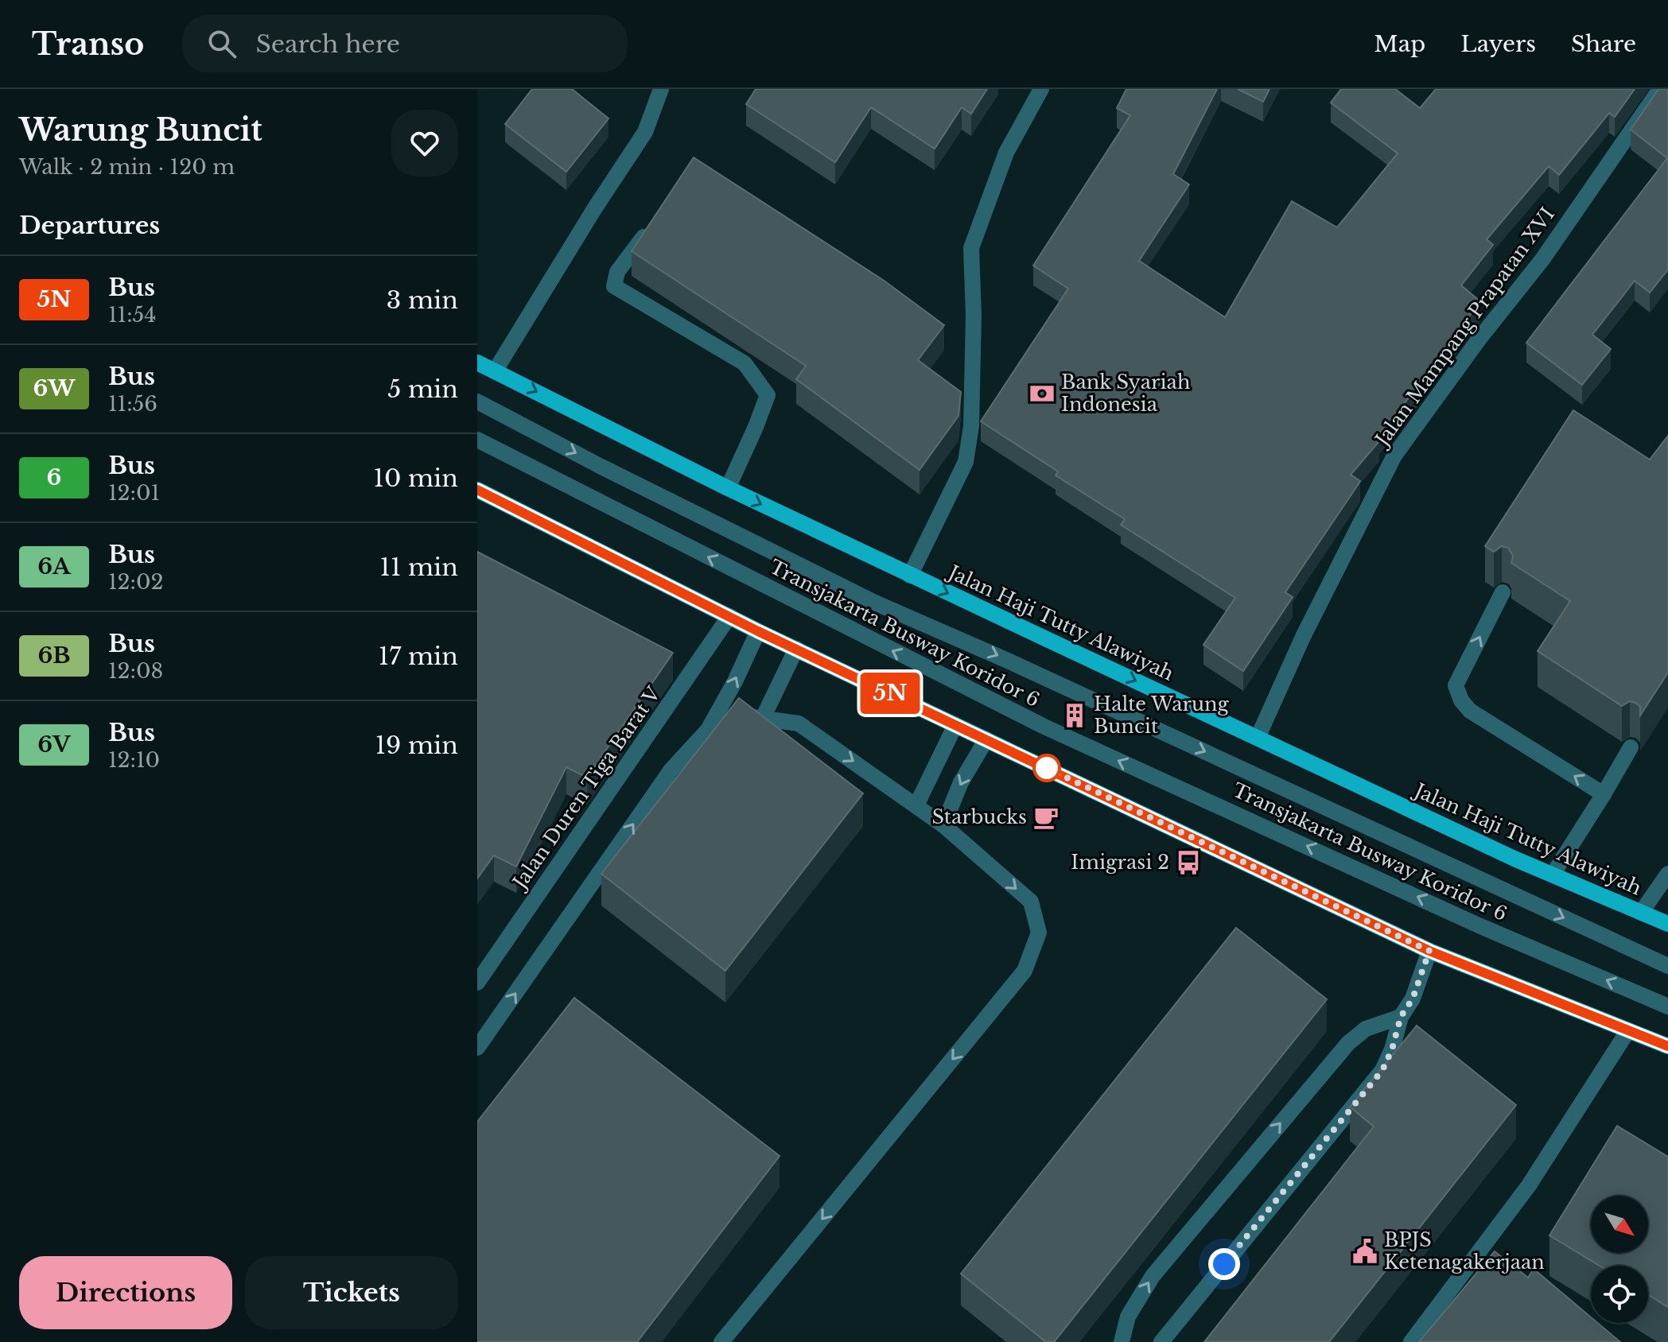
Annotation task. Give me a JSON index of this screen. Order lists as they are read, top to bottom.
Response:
{
  "streets": {
    "main road": ["Jalan Haji Tutty Alawiyah"],
    "street": ["Jalan Mampang Prapatan XVI", "Transjakarta Busway Koridor 6", "Jalan Duren Tiga Barat V"]
  },
  "crossings": [
    ["Jalan Mampang Prapatan XVI", "Jalan Haji Tutty Alawiyah"]
  ],
  "places": {
    "bank": ["Bank Syariah Indonesia"],
    "building": ["Halte Warung Buncit"],
    "cafe": ["Starbucks"],
    "bus stop": ["Imigrasi 2"],
    "public building": ["BPJS Ketenagakerjaan"]
  },
  "lines": ["bus line 5N"],
  "north": "bottom right",
  "page": {
    "header": "Transo",
    "search": "Search here",
    "nav": ["Map", "Layers", "Share"],
    "heading": [
      ["Warung Buncit", "Walk · 2 min · 120 m"],
      "Departures"
    ],
    "on_map": "5N",
    "list": [
      {
        "mark": "5N",
        "name": "Bus",
        "note": "11:54",
        "value": "3 min"
      },
      {
        "mark": "6W",
        "name": "Bus",
        "note": "11:56",
        "value": "5 min"
      },
      {
        "mark": "6",
        "name": "Bus",
        "note": "12:01",
        "value": "10 min"
      },
      {
        "mark": "6A",
        "name": "Bus",
        "note": "12:02",
        "value": "11 min"
      },
      {
        "mark": "6B",
        "name": "Bus",
        "note": "12:08",
        "value": "17 min"
      },
      {
        "mark": "6V",
        "name": "Bus",
        "note": "12:10",
        "value": "19 min"
      }
    ],
    "buttons": ["Directions", "Tickets"]
  }
}
